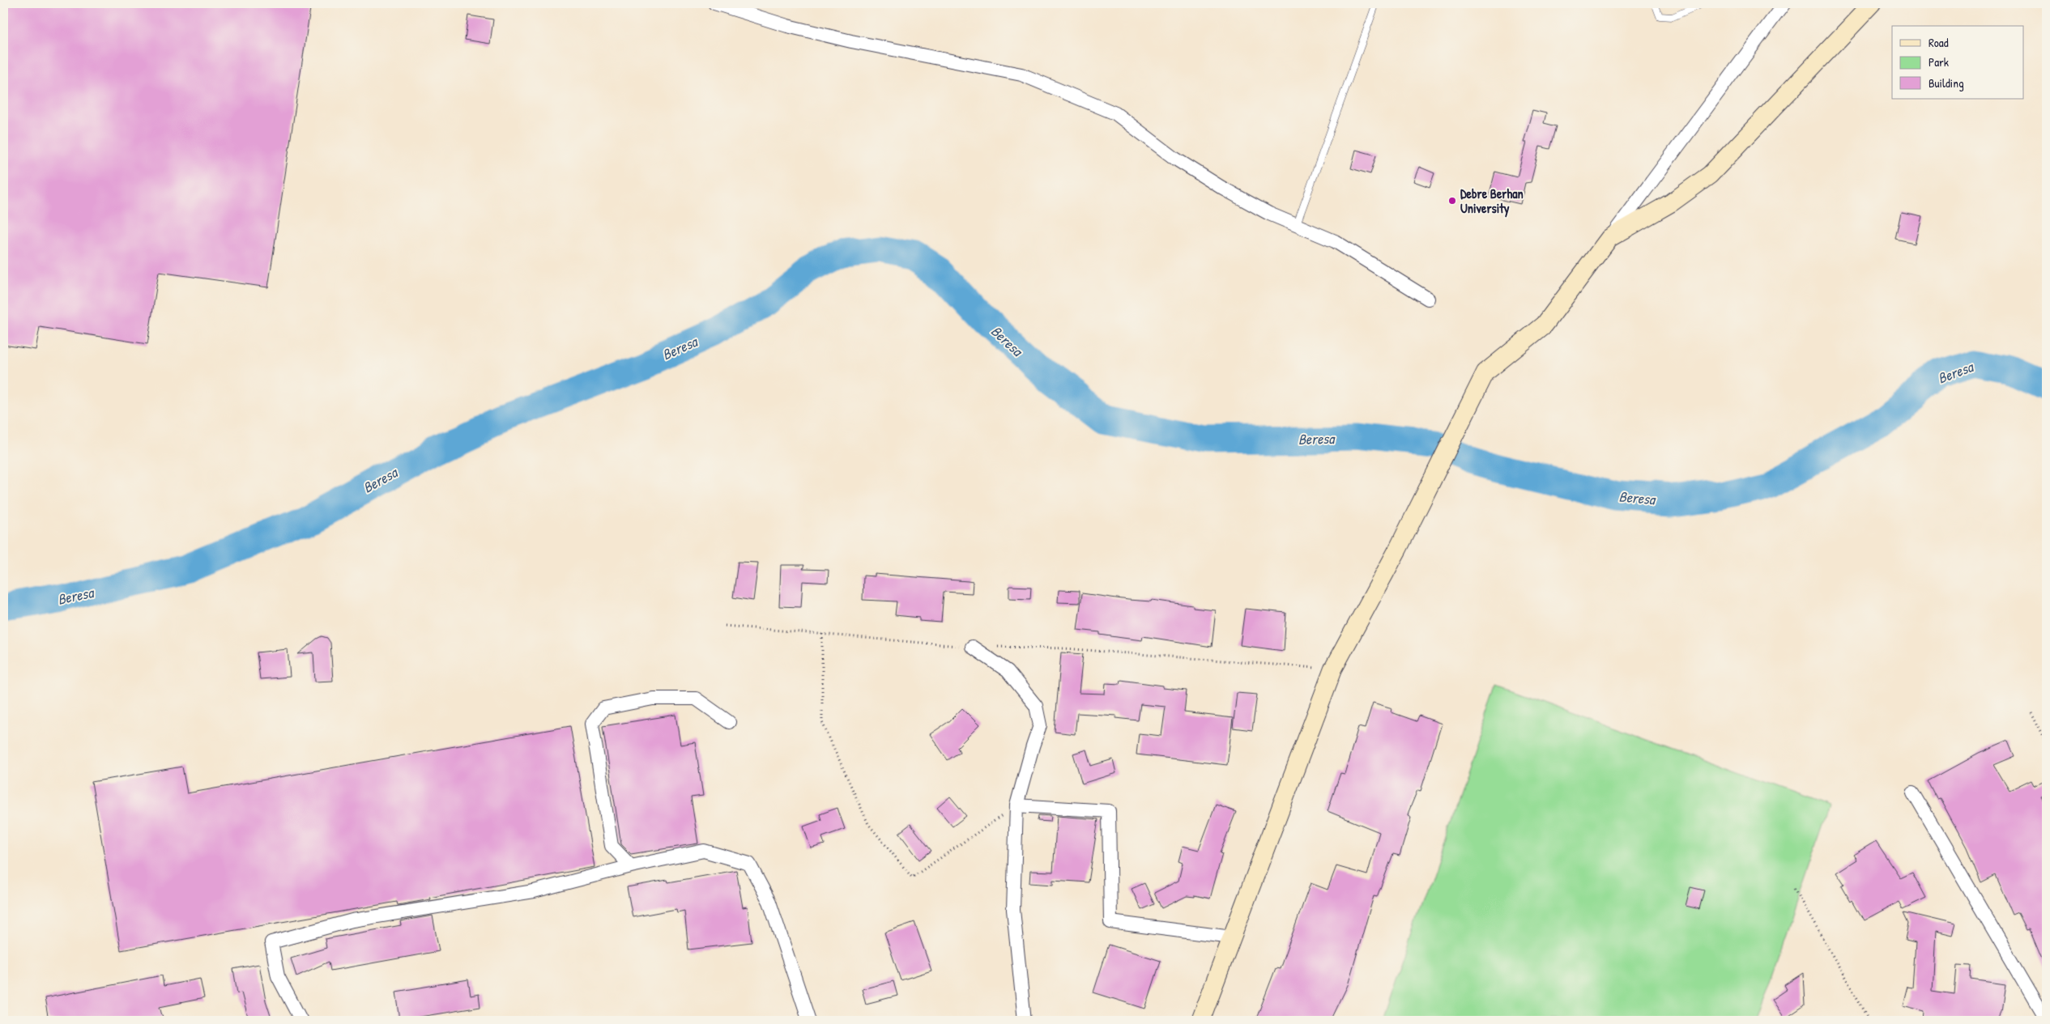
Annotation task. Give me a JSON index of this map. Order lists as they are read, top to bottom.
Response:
{
  "water": ["Beresa"],
  "places": ["Debre Berhan University"],
  "legend": ["Road", "Park", "Building"]
}
